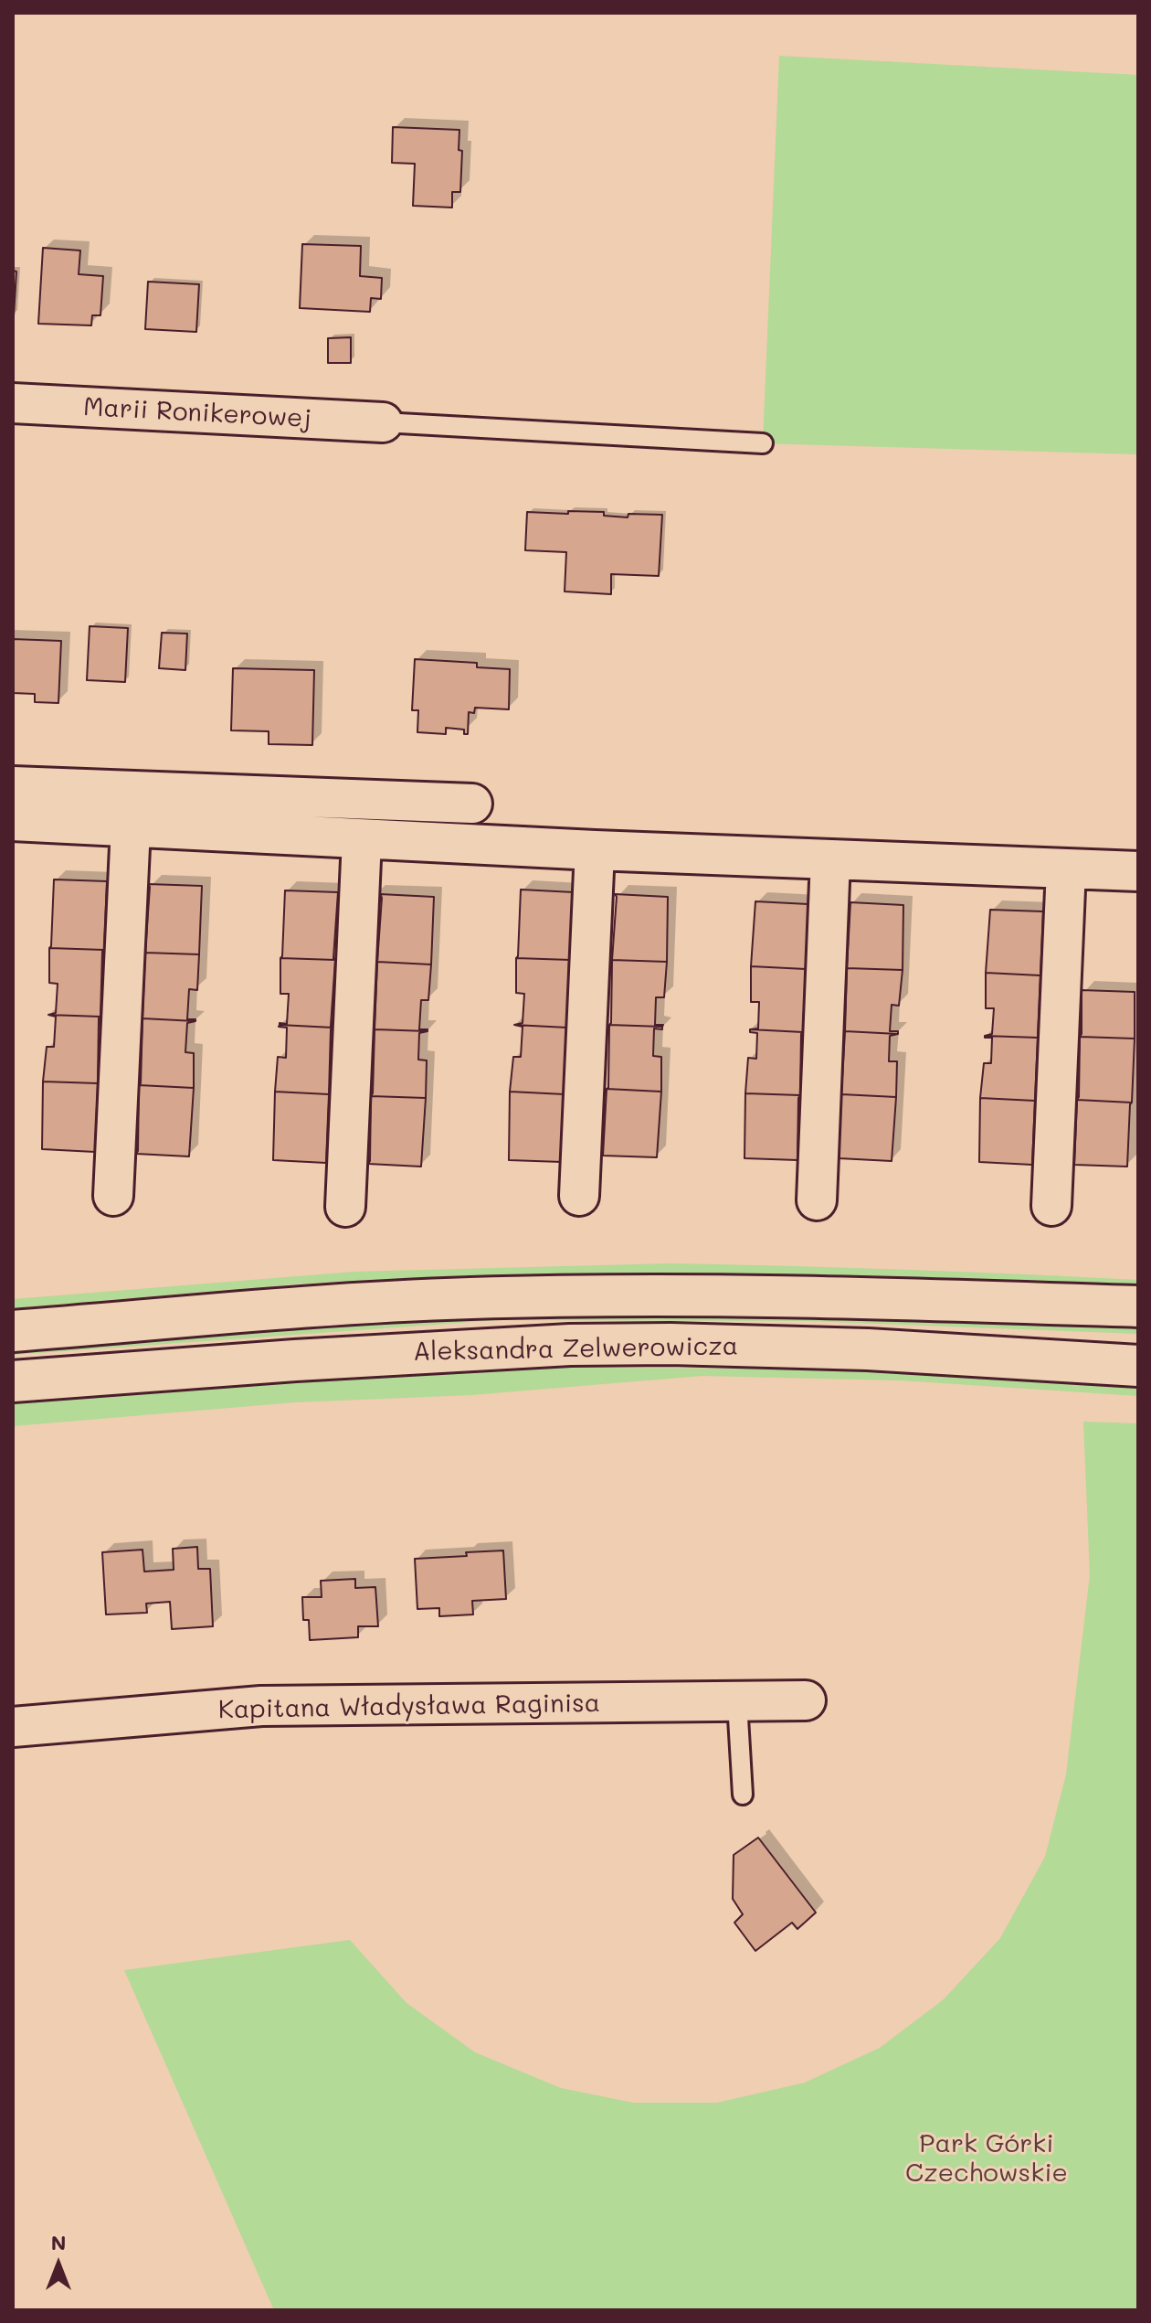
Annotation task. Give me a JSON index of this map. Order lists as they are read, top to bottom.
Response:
{
  "streets": {
    "street": ["Marii Ronikerowej", "Aleksandra Zelwerowicza", "Kapitana Władysława Raginisa"]
  },
  "parks": ["Park Górki Czechowskie"],
  "north": "top"
}
